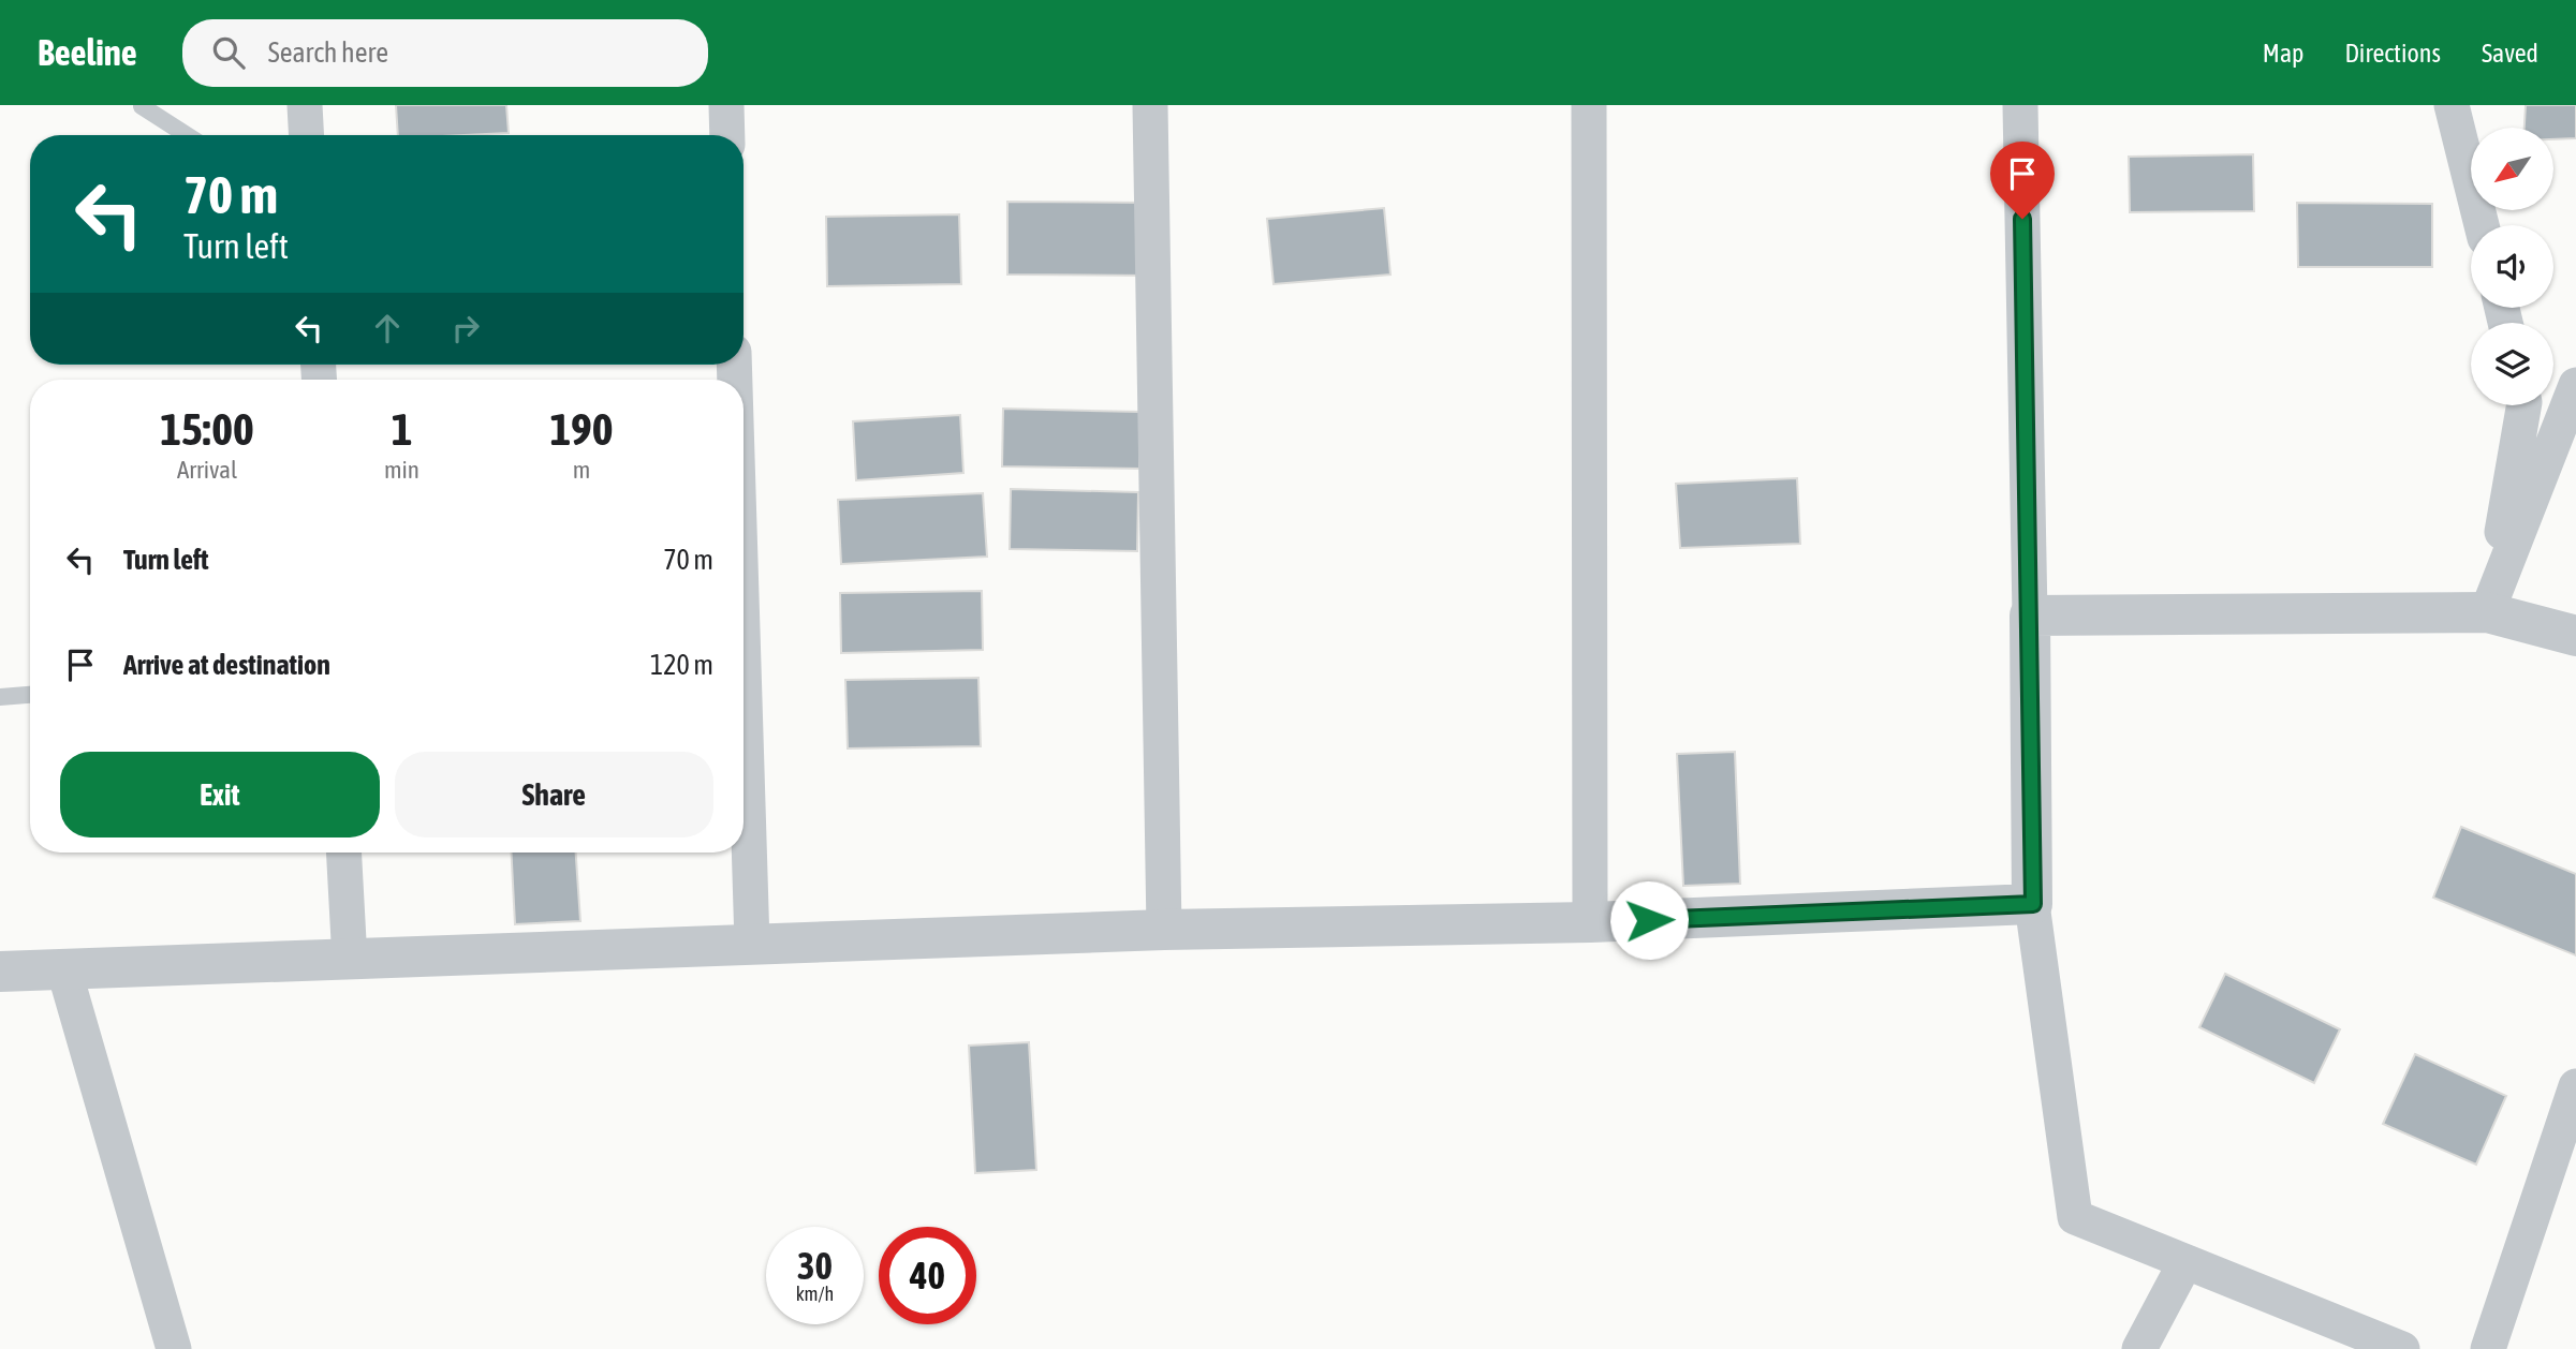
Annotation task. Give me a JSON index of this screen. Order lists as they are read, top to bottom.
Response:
{
  "north": "bottom left",
  "page": {
    "header": "Beeline",
    "search": "Search here",
    "nav": ["Map", "Directions", "Saved"],
    "turn": ["70 m", "Turn left"],
    "eta": [
      "15:00",
      "Arrival",
      "1",
      "min",
      "190",
      "m"
    ],
    "list": [
      {
        "name": "Turn left",
        "value": "70 m"
      },
      {
        "name": "Arrive at destination",
        "value": "120 m"
      }
    ],
    "buttons": ["Exit", "Share"],
    "speed": "30 km/h",
    "limit": "40"
  }
}
